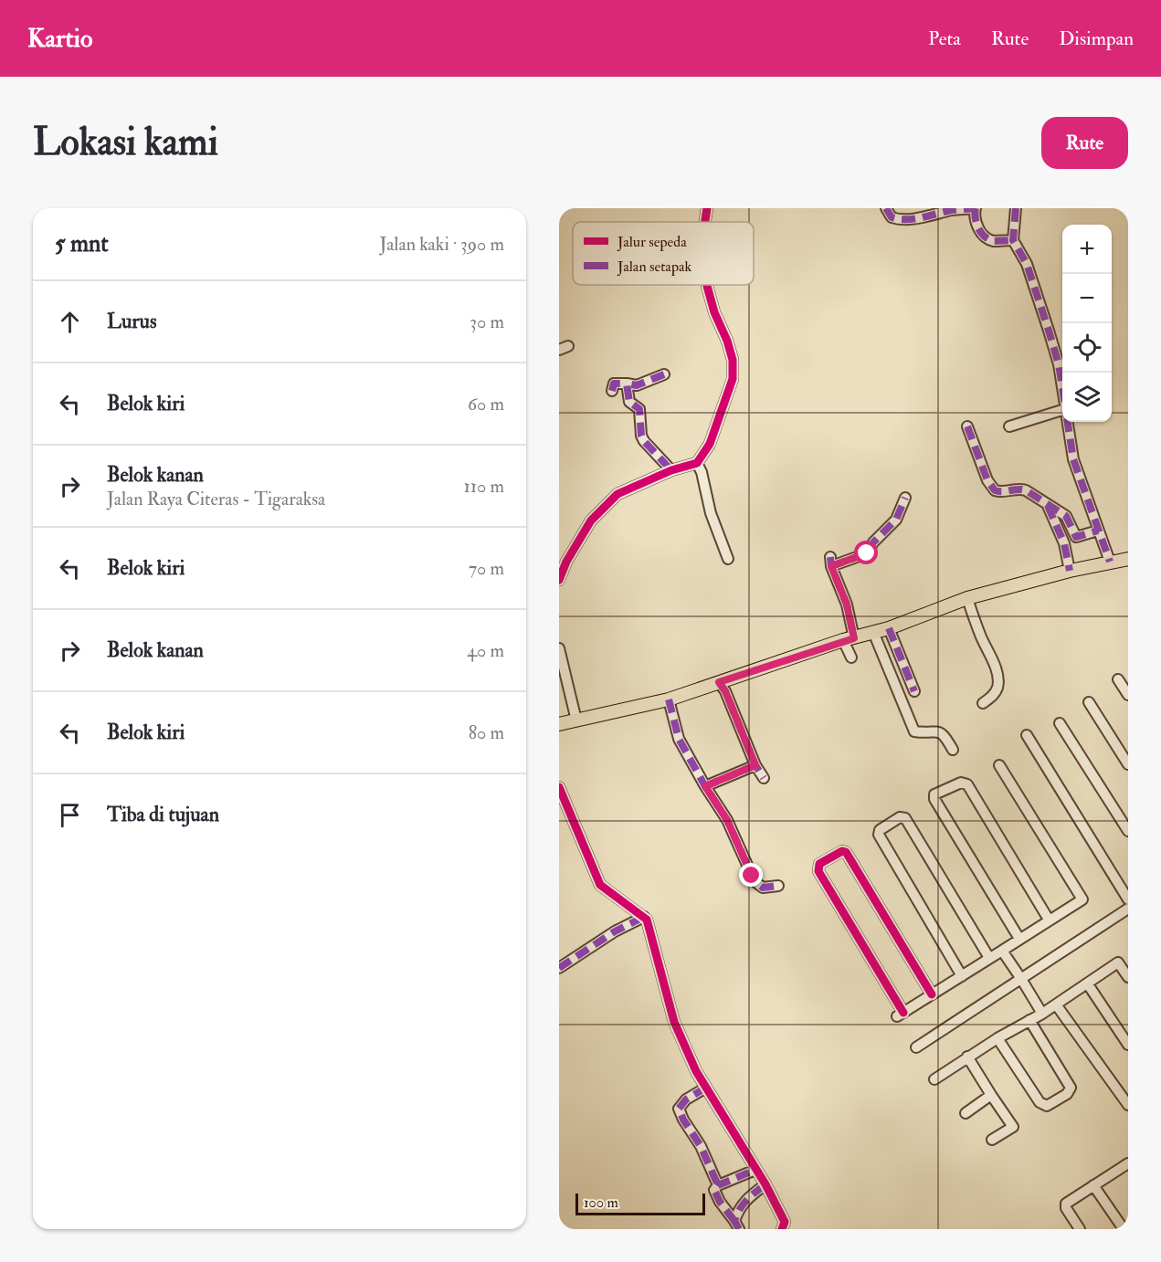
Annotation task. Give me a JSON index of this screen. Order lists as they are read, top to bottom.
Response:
{
  "legend": ["Jalur sepeda", "Jalan setapak"],
  "scale_bar": "100 m",
  "page": {
    "header": "Kartio",
    "nav": ["Peta", "Rute", "Disimpan"],
    "buttons": "Rute",
    "title": "Lokasi kami",
    "heading": ["5 mnt", "Jalan kaki · 390 m"],
    "map_buttons": ["+", "−"],
    "list": [
      ["Lurus", "30 m"],
      ["Belok kiri", "60 m"],
      ["Belok kanan", "Jalan Raya Citeras - Tigaraksa", "110 m"],
      ["Belok kiri", "70 m"],
      ["Belok kanan", "40 m"],
      ["Belok kiri", "80 m"],
      "Tiba di tujuan"
    ],
    "scale": "100 m"
  }
}
